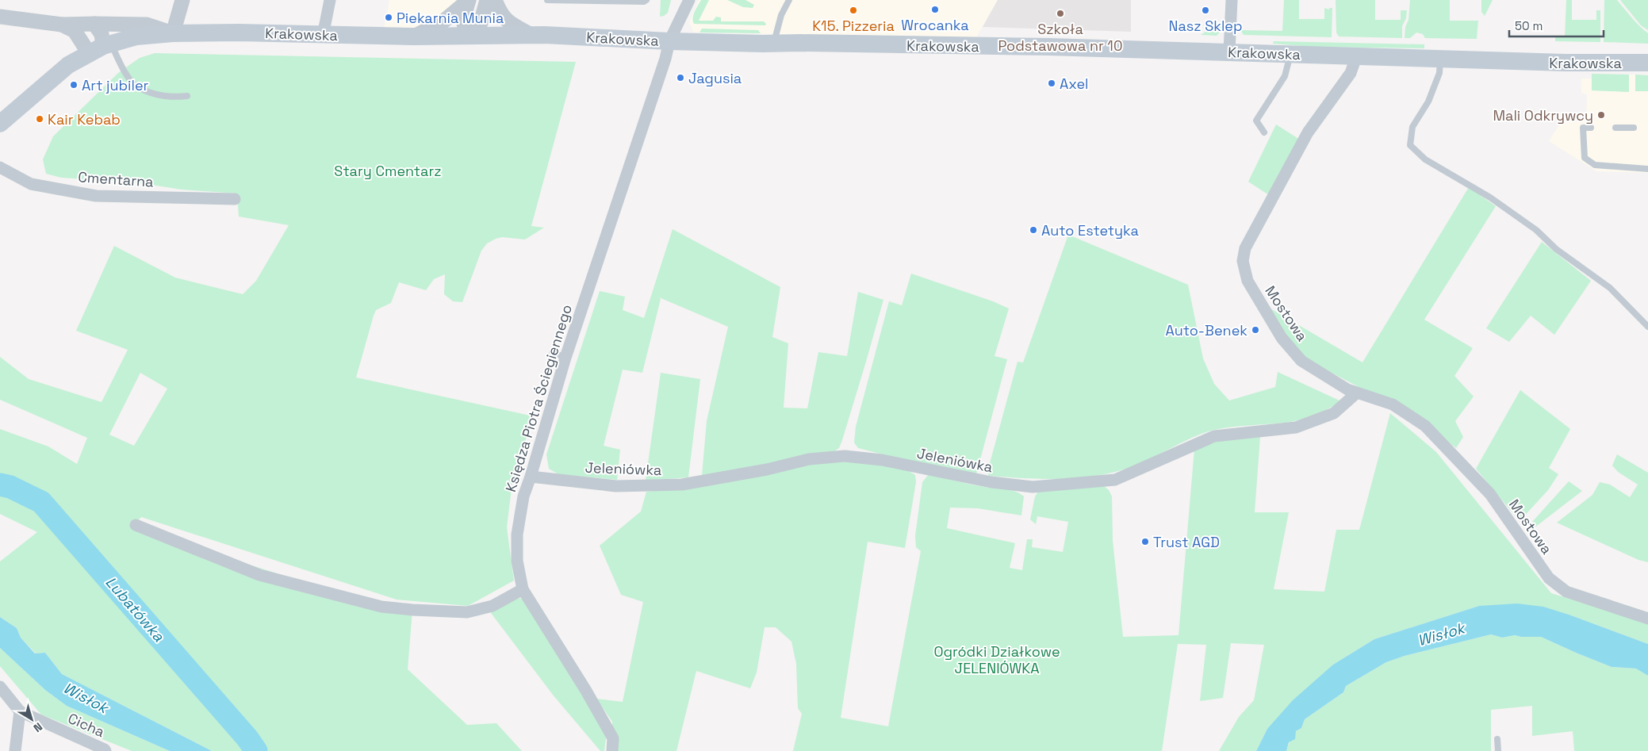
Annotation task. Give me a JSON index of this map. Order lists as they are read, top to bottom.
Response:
{
  "streets": {
    "main road": ["Krakowska"],
    "street": [
      "Cmentarna",
      "Mostowa",
      "Księdza Piotra Ściegiennego",
      "Jeleniówka",
      "Cicha"
    ]
  },
  "crossings": [
    ["Krakowska", "Mostowa"],
    ["Krakowska", "Księdza Piotra Ściegiennego"],
    ["Mostowa", "Jeleniówka"],
    ["Księdza Piotra Ściegiennego", "Jeleniówka"]
  ],
  "water": ["Lubatówka", "Wisłok"],
  "parks": ["Stary Cmentarz", "Ogródki Działkowe JELENIÓWKA"],
  "places": [
    "Wrocanka",
    "K15. Pizzeria",
    "Nasz Sklep",
    "Szkoła Podstawowa nr 10",
    "Piekarnia Munia",
    "Jagusia",
    "Axel",
    "Art jubiler",
    "Mali Odkrywcy",
    "Kair Kebab",
    "Auto Estetyka",
    "Auto-Benek",
    "Trust AGD"
  ],
  "scale_bar": "50 m",
  "north": "bottom right"
}
